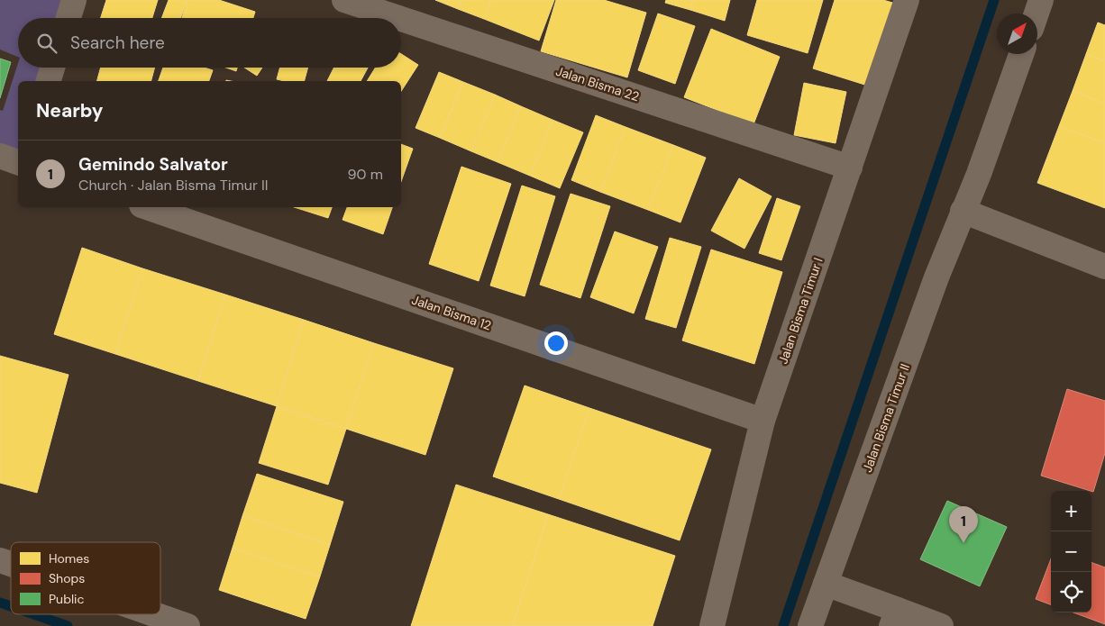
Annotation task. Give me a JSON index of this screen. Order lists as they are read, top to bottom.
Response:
{
  "streets": {
    "street": [
      "Jalan Bisma 22",
      "Jalan Bisma Timur I",
      "Jalan Bisma 12",
      "Jalan Bisma Timur II"
    ]
  },
  "crossings": [
    ["Jalan Bisma 22", "Jalan Bisma Timur I"],
    ["Jalan Bisma Timur I", "Jalan Bisma 12"]
  ],
  "legend": ["Homes", "Shops", "Public"],
  "north": "top right",
  "page": {
    "search": "Search here",
    "heading": "Nearby",
    "list": [
      {
        "mark": "1",
        "name": "Gemindo Salvator",
        "note": "Church · Jalan Bisma Timur II",
        "value": "90 m"
      }
    ],
    "map_buttons": ["+", "−"],
    "pins": "1"
  }
}
